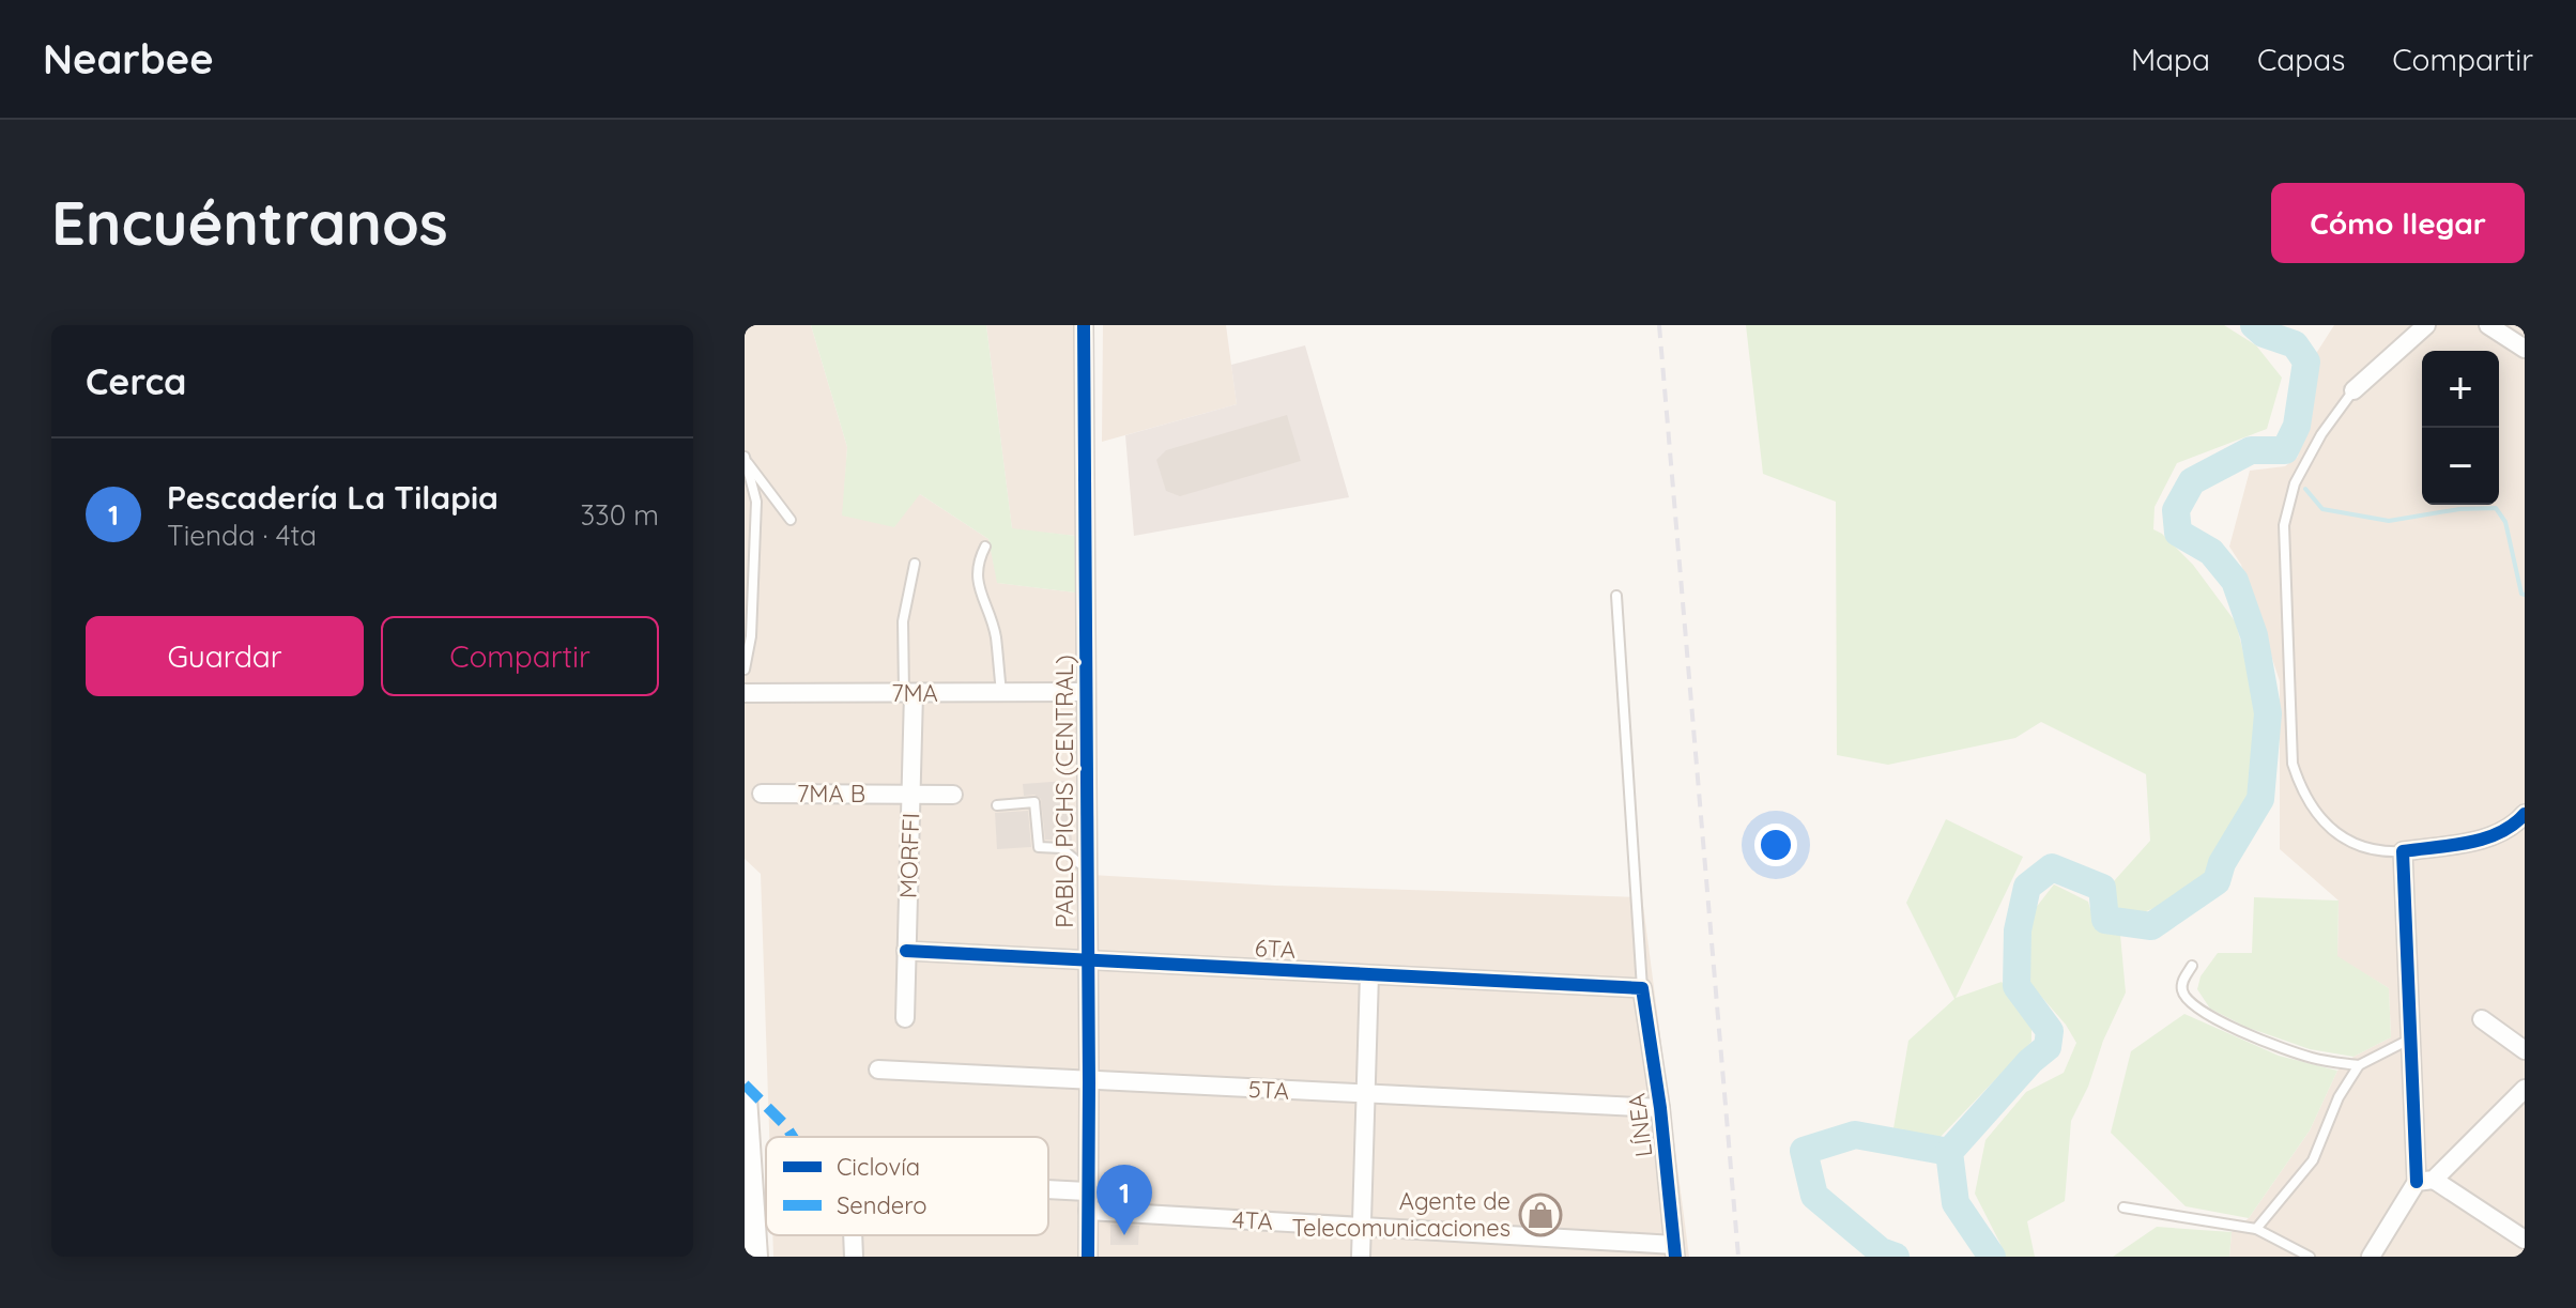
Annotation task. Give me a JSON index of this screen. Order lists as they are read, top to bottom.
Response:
{
  "streets": {
    "street": [
      "7MA",
      "PABLO PICHS (CENTRAL)",
      "7MA B",
      "MORFFI",
      "6TA",
      "5TA",
      "LÍNEA",
      "4TA"
    ]
  },
  "crossings": [
    ["7MA", "PABLO PICHS (CENTRAL)"],
    ["7MA", "MORFFI"],
    ["PABLO PICHS (CENTRAL)", "6TA"],
    ["PABLO PICHS (CENTRAL)", "5TA"],
    ["PABLO PICHS (CENTRAL)", "4TA"],
    ["7MA B", "MORFFI"],
    ["MORFFI", "6TA"],
    ["6TA", "LÍNEA"],
    ["5TA", "LÍNEA"],
    ["LÍNEA", "4TA"]
  ],
  "places": {
    "shop": ["Agente de Telecomunicaciones"]
  },
  "legend": ["Ciclovía", "Sendero"],
  "page": {
    "header": "Nearbee",
    "nav": ["Mapa", "Capas", "Compartir"],
    "buttons": [
      "Cómo llegar",
      ["Guardar", "Compartir"]
    ],
    "title": "Encuéntranos",
    "heading": "Cerca",
    "map_buttons": ["+", "−"],
    "list": [
      {
        "mark": "1",
        "name": "Pescadería La Tilapia",
        "note": "Tienda · 4ta",
        "value": "330 m"
      }
    ],
    "pins": "1"
  }
}
